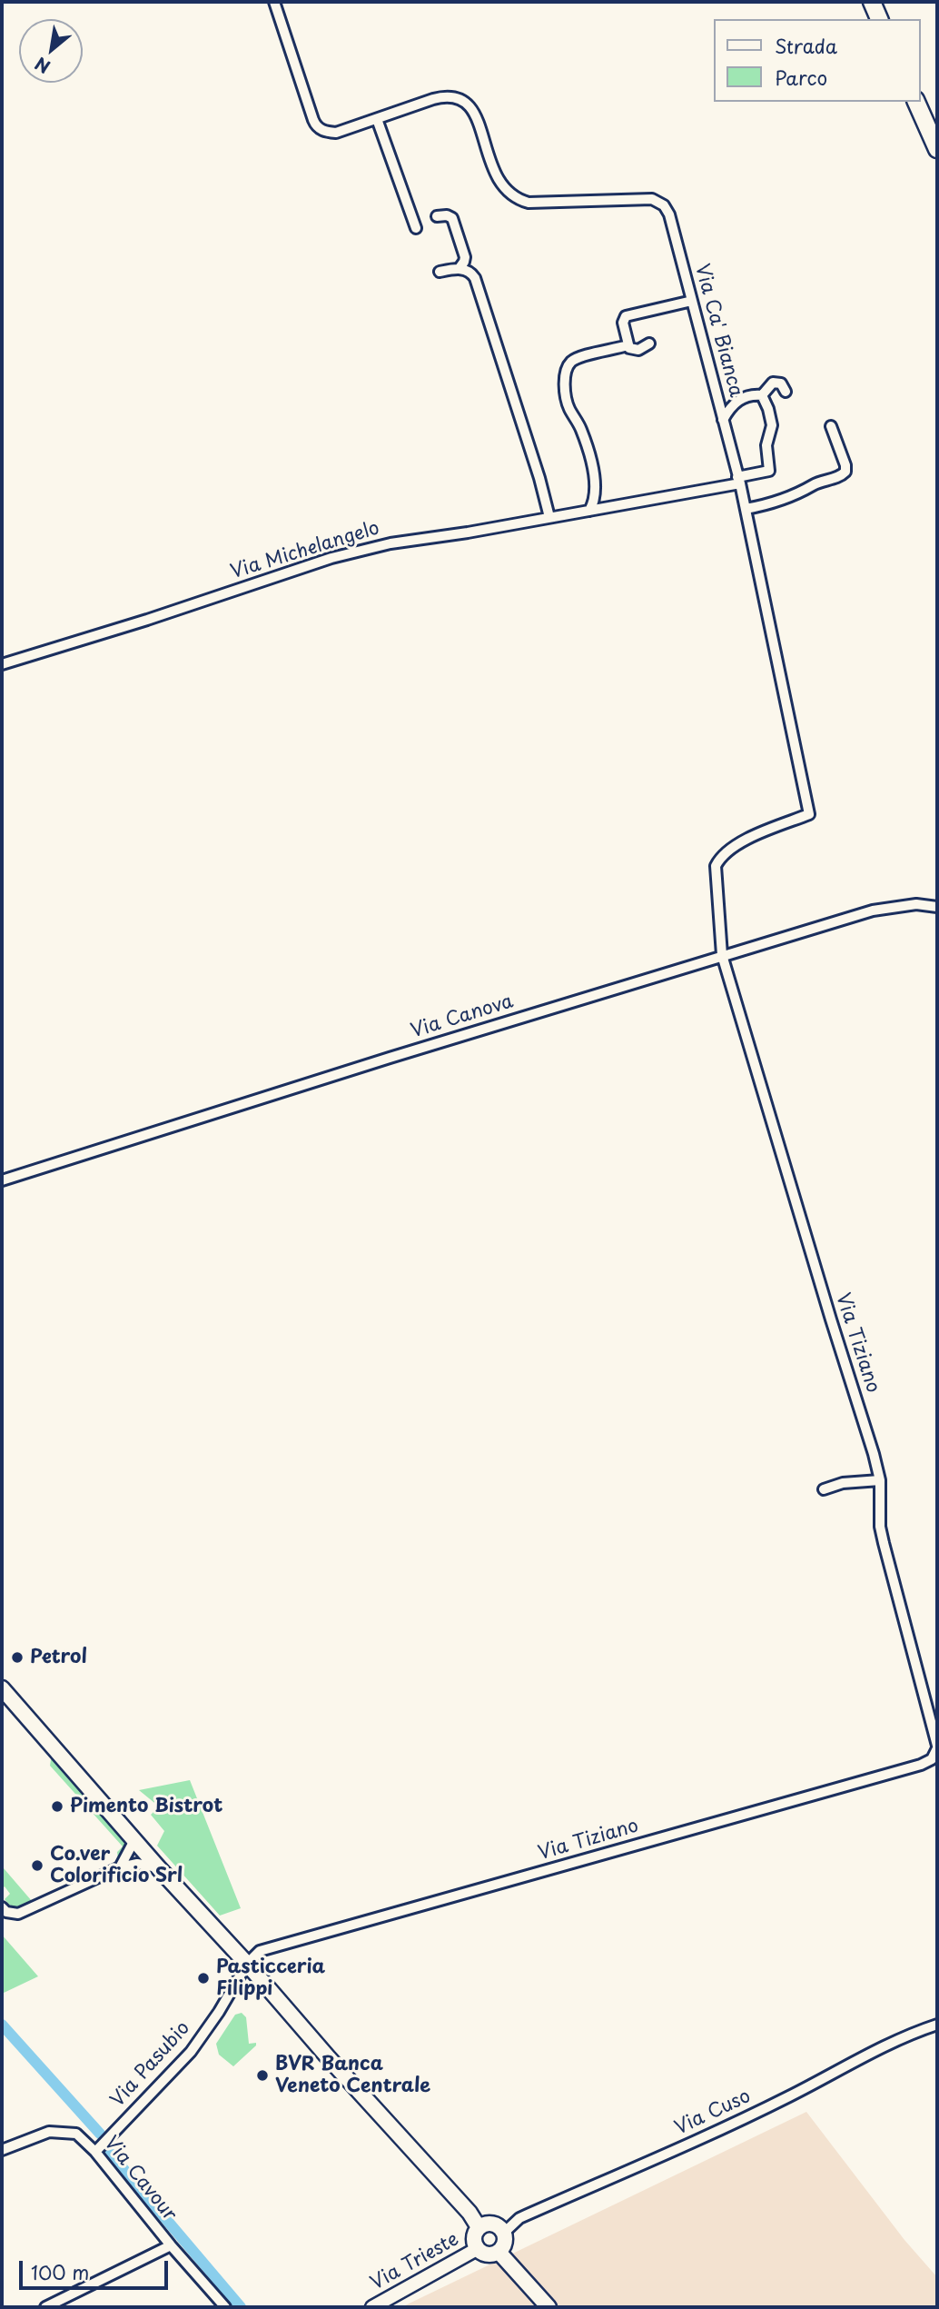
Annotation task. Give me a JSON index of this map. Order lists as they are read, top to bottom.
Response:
{
  "streets": {
    "street": [
      "Via Ca' Bianca",
      "Via Michelangelo",
      "Via Canova",
      "Via Tiziano",
      "Via Pasubio",
      "Via Cuso",
      "Via Cavour",
      "Via Trieste"
    ]
  },
  "crossings": [
    ["Via Ca' Bianca", "Via Michelangelo"],
    ["Via Ca' Bianca", "Via Canova"],
    ["Via Ca' Bianca", "Via Tiziano"],
    ["Via Canova", "Via Tiziano"],
    ["Via Tiziano", "Via Pasubio"],
    ["Via Pasubio", "Via Cavour"],
    ["Via Cuso", "Via Trieste"]
  ],
  "places": [
    "Petrol",
    "Pimento Bistrot",
    "Co.ver Colorificio Srl",
    "Pasticceria Filippi",
    "BVR Banca Veneto Centrale"
  ],
  "legend": ["Strada", "Parco"],
  "scale_bar": "100 m",
  "north": "bottom left"
}
